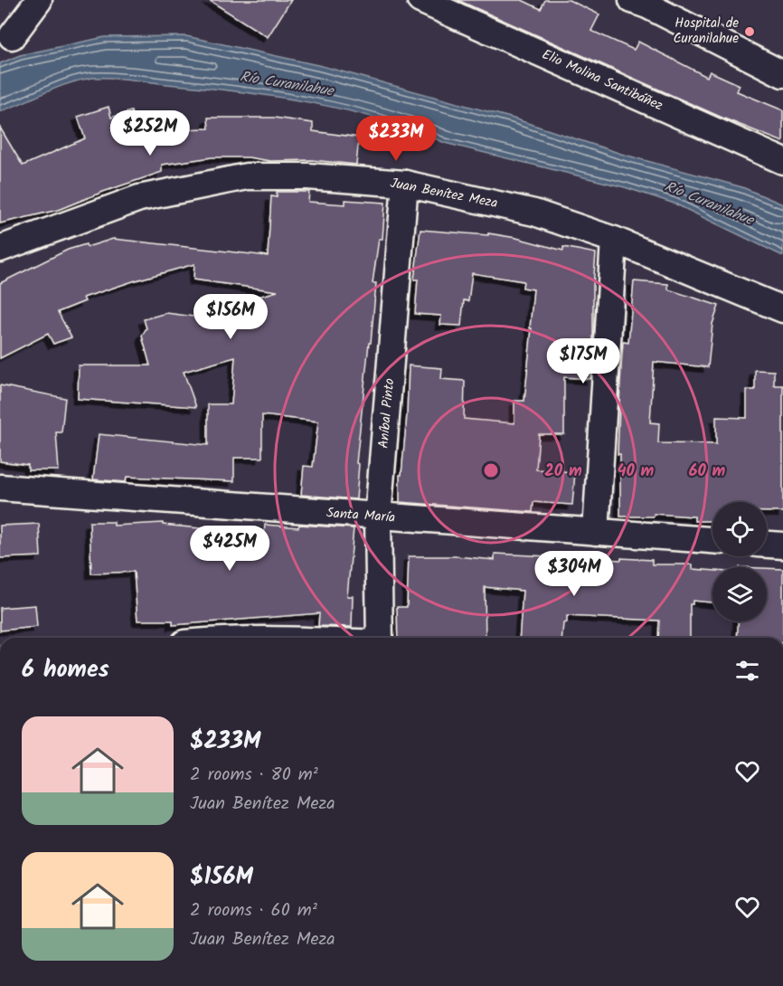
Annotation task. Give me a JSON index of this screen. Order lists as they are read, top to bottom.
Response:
{
  "streets": {
    "street": [
      "Elio Molina Santibáñez",
      "Juan Benítez Meza",
      "Aníbal Pinto",
      "Santa María"
    ]
  },
  "crossings": [
    ["Juan Benítez Meza", "Aníbal Pinto"],
    ["Aníbal Pinto", "Santa María"]
  ],
  "water": ["Río Curanilahue"],
  "places": ["Hospital de Curanilahue"],
  "page": {
    "price": [
      "$252M",
      "$233M",
      "$156M",
      "$175M",
      "$425M",
      "$304M"
    ],
    "heading": "6 homes",
    "list": [
      {
        "name": "$233M",
        "note": "2 rooms · 80 m² · Juan Benítez Meza"
      },
      {
        "name": "$156M",
        "note": "2 rooms · 60 m² · Juan Benítez Meza"
      }
    ]
  },
  "rings": ["20 m", "40 m", "60 m"]
}
